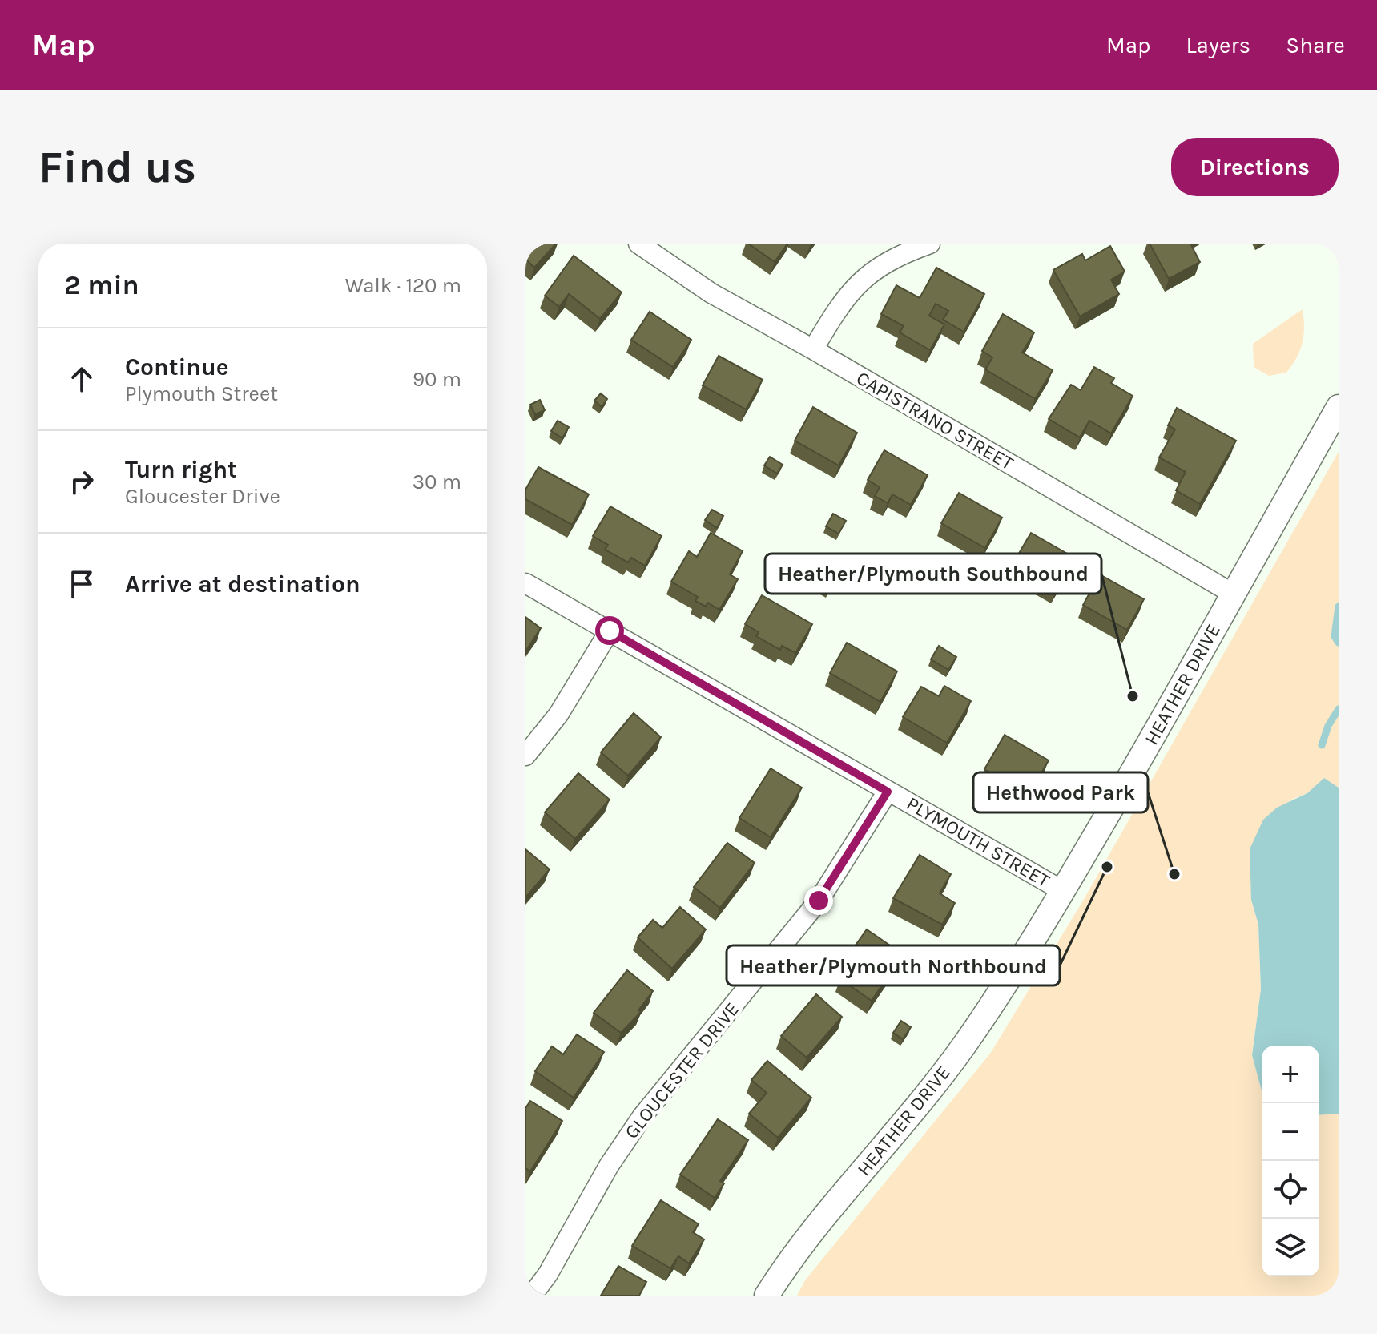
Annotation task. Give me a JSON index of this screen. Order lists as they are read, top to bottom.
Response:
{
  "streets": {
    "street": [
      "CAPISTRANO STREET",
      "HEATHER DRIVE",
      "PLYMOUTH STREET",
      "GLOUCESTER DRIVE"
    ]
  },
  "crossings": [
    ["CAPISTRANO STREET", "HEATHER DRIVE"],
    ["HEATHER DRIVE", "PLYMOUTH STREET"],
    ["PLYMOUTH STREET", "GLOUCESTER DRIVE"]
  ],
  "places": ["Heather/Plymouth Southbound", "Heather/Plymouth Northbound", "Hethwood Park"],
  "page": {
    "header": "Map",
    "nav": ["Map", "Layers", "Share"],
    "buttons": "Directions",
    "title": "Find us",
    "heading": ["2 min", "Walk · 120 m"],
    "list": [
      ["Continue", "Plymouth Street", "90 m"],
      ["Turn right", "Gloucester Drive", "30 m"],
      "Arrive at destination"
    ],
    "map_buttons": ["+", "−"]
  }
}
